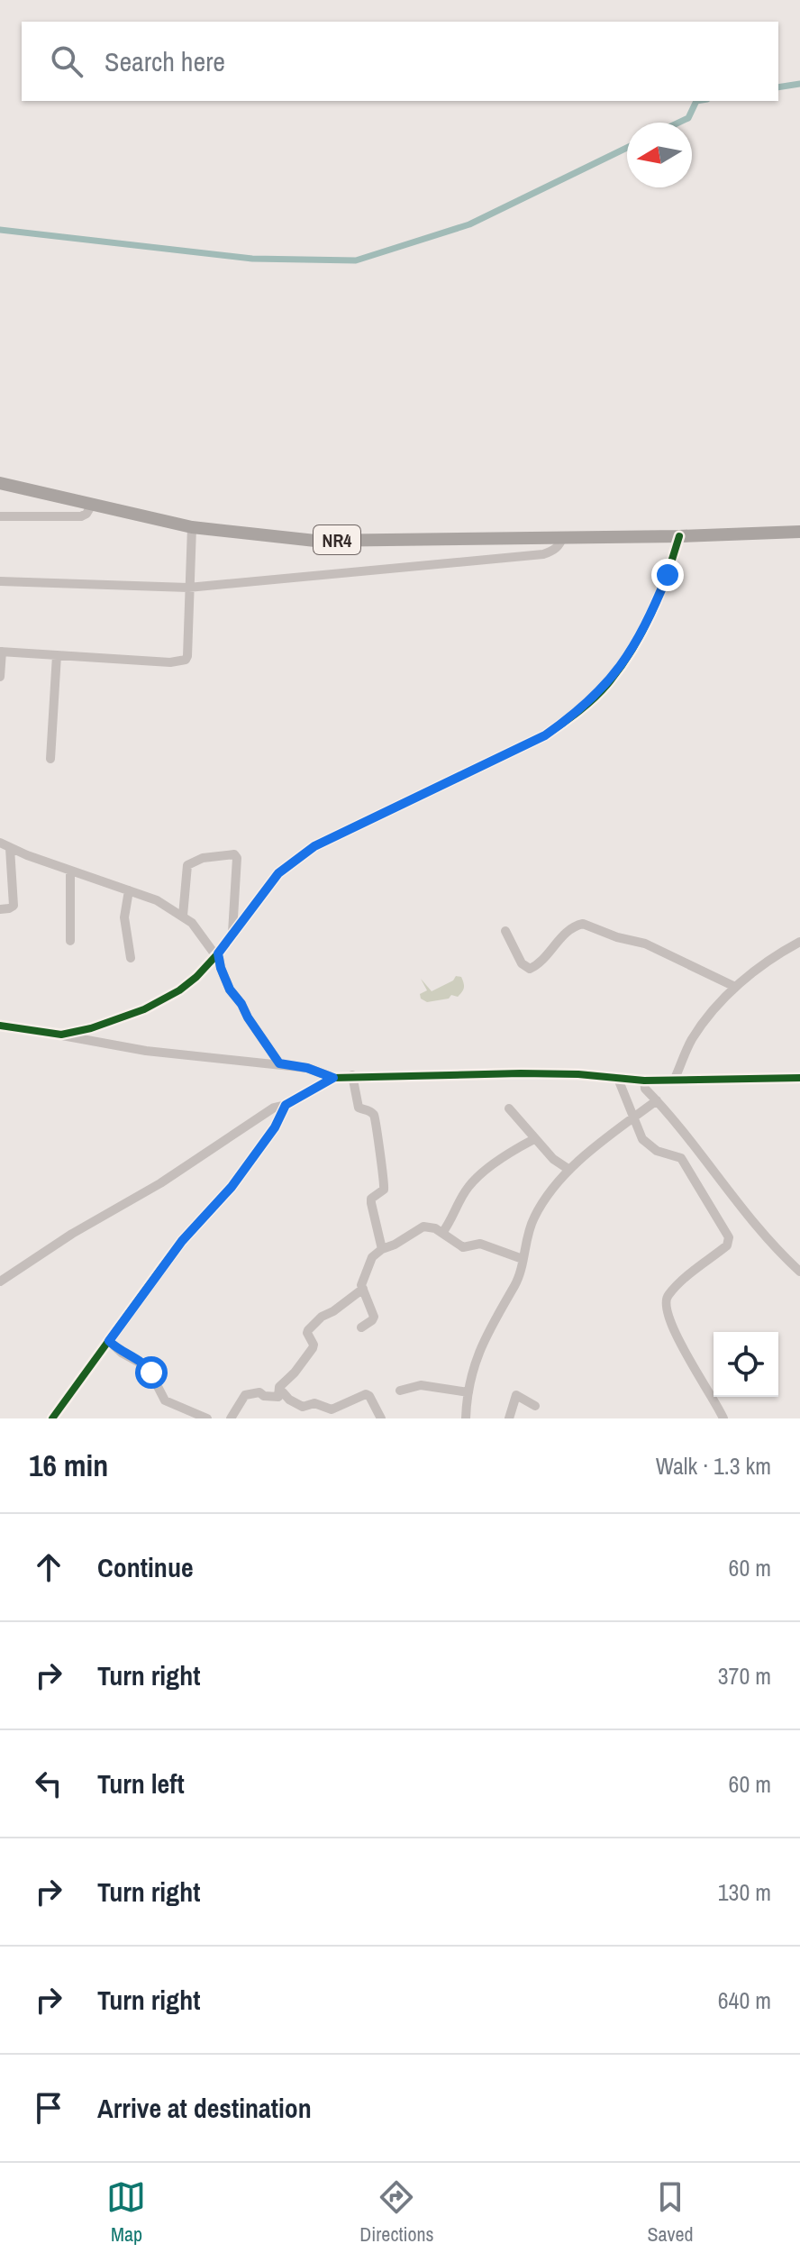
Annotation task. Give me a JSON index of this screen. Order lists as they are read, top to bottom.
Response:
{
  "streets": {
    "highway": ["NR4"]
  },
  "north": "left",
  "page": {
    "search": "Search here",
    "heading": ["16 min", "Walk · 1.3 km"],
    "list": [
      ["Continue", "60 m"],
      ["Turn right", "370 m"],
      ["Turn left", "60 m"],
      ["Turn right", "130 m"],
      ["Turn right", "640 m"],
      "Arrive at destination"
    ],
    "nav": ["Map", "Directions", "Saved"]
  }
}
